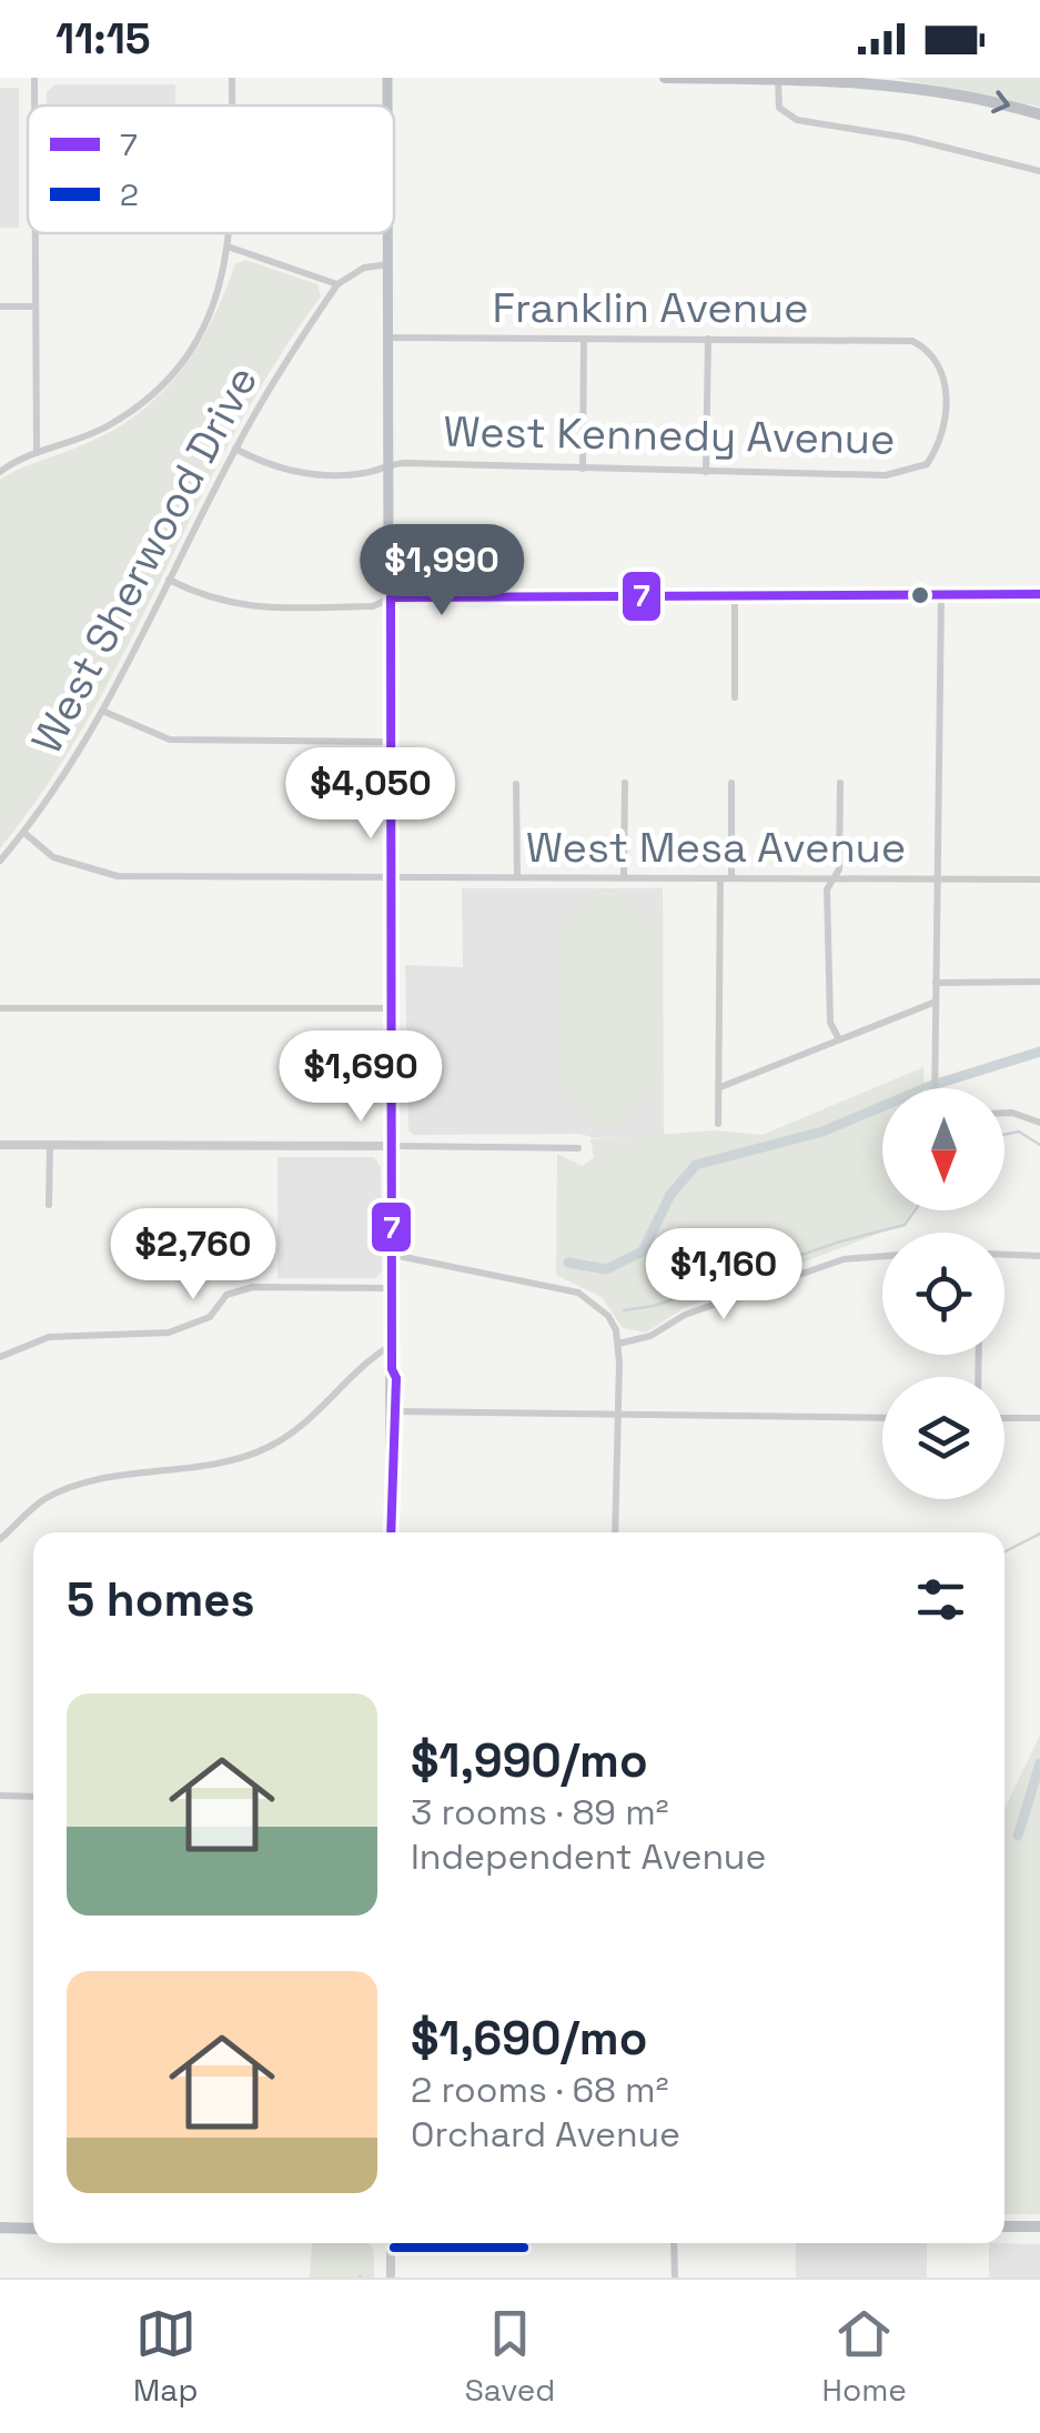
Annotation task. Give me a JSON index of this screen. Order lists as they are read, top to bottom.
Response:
{
  "streets": {
    "street": [
      "Franklin Avenue",
      "West Kennedy Avenue",
      "West Sherwood Drive",
      "West Mesa Avenue"
    ]
  },
  "crossings": [
    ["Franklin Avenue", "West Kennedy Avenue"],
    ["West Kennedy Avenue", "West Sherwood Drive"],
    ["West Sherwood Drive", "West Mesa Avenue"]
  ],
  "lines": ["transit line 7", "transit line 2"],
  "legend": ["7", "2"],
  "north": "bottom",
  "page": {
    "status": "11:15",
    "price": [
      "$1,990",
      "$4,050",
      "$1,690",
      "$2,760",
      "$1,160"
    ],
    "heading": "5 homes",
    "list": [
      {
        "name": "$1,990/mo",
        "note": "3 rooms · 89 m² · Independent Avenue"
      },
      {
        "name": "$1,690/mo",
        "note": "2 rooms · 68 m² · Orchard Avenue"
      }
    ],
    "tabs": ["Map", "Saved", "Home"]
  }
}
